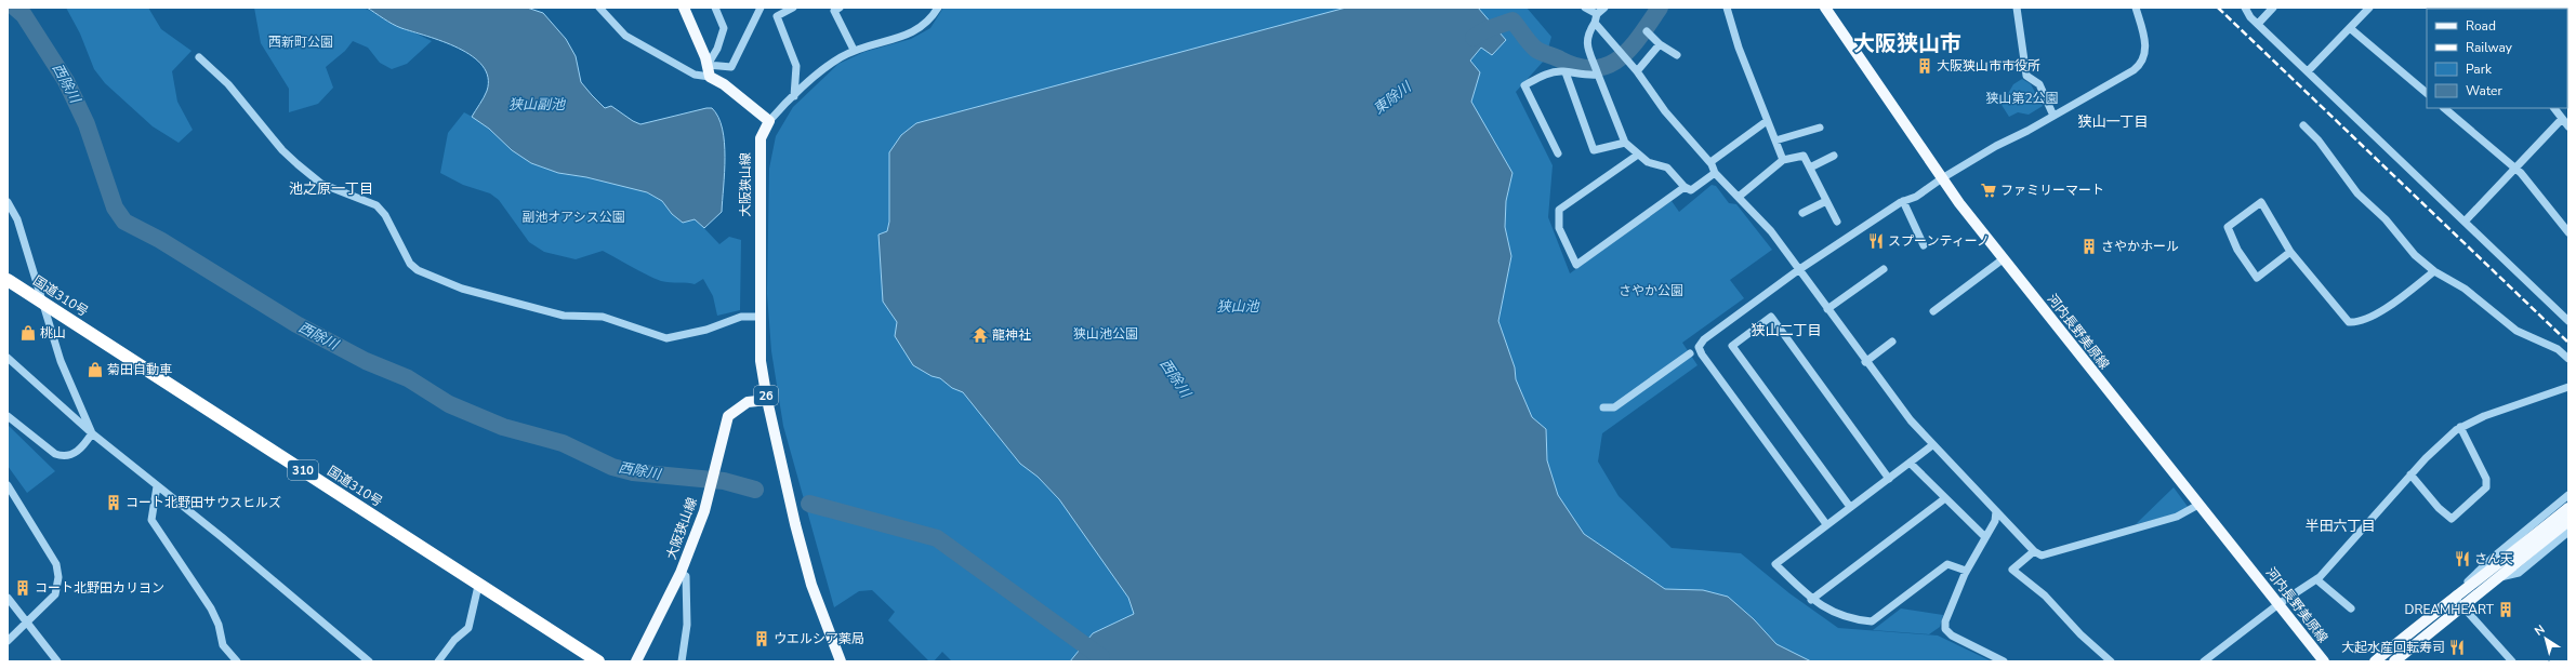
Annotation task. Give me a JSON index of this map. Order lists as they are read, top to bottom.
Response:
{
  "streets": {
    "highway": ["国道310号", "310"],
    "main road": ["大阪狭山線", "河内長野美原線", "26"]
  },
  "districts": [
    "大阪狭山市",
    "狭山一丁目",
    "池之原一丁目",
    "狭山二丁目",
    "半田六丁目"
  ],
  "water": [
    "西除川",
    "東除川",
    "狭山副池",
    "狭山池"
  ],
  "parks": [
    "西新町公園",
    "狭山第2公園",
    "副池オアシス公園",
    "さやか公園",
    "狭山池公園"
  ],
  "places": {
    "building": [
      "大阪狭山市市役所",
      "さやかホール",
      "コート北野田サウスヒルズ",
      "コート北野田カリヨン",
      "DREAMHEART",
      "ウエルシア薬局"
    ],
    "supermarket": ["ファミリーマート"],
    "restaurant": ["スプーンティーノ", "さん天", "大起水産回転寿司"],
    "shop": ["桃山", "菊田自動車"],
    "temple": ["龍神社"]
  },
  "legend": [
    "Road",
    "Railway",
    "Park",
    "Water"
  ],
  "north": "top left"
}
